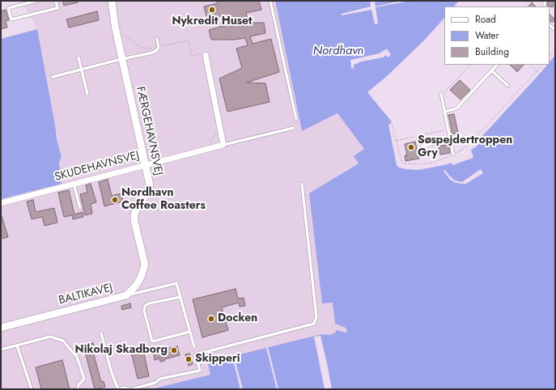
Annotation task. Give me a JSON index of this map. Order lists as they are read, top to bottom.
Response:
{
  "streets": {
    "street": ["FÆRGEHAVNSVEJ", "SKUDEHAVNSVEJ", "BALTIKAVEJ"]
  },
  "crossings": [
    ["FÆRGEHAVNSVEJ", "SKUDEHAVNSVEJ"],
    ["FÆRGEHAVNSVEJ", "BALTIKAVEJ"]
  ],
  "water": ["Nordhavn"],
  "places": [
    "Nykredit Huset",
    "Søspejdertroppen Gry",
    "Nordhavn Coffee Roasters",
    "Docken",
    "Nikolaj Skadborg",
    "Skipperi"
  ],
  "legend": ["Road", "Water", "Building"]
}
